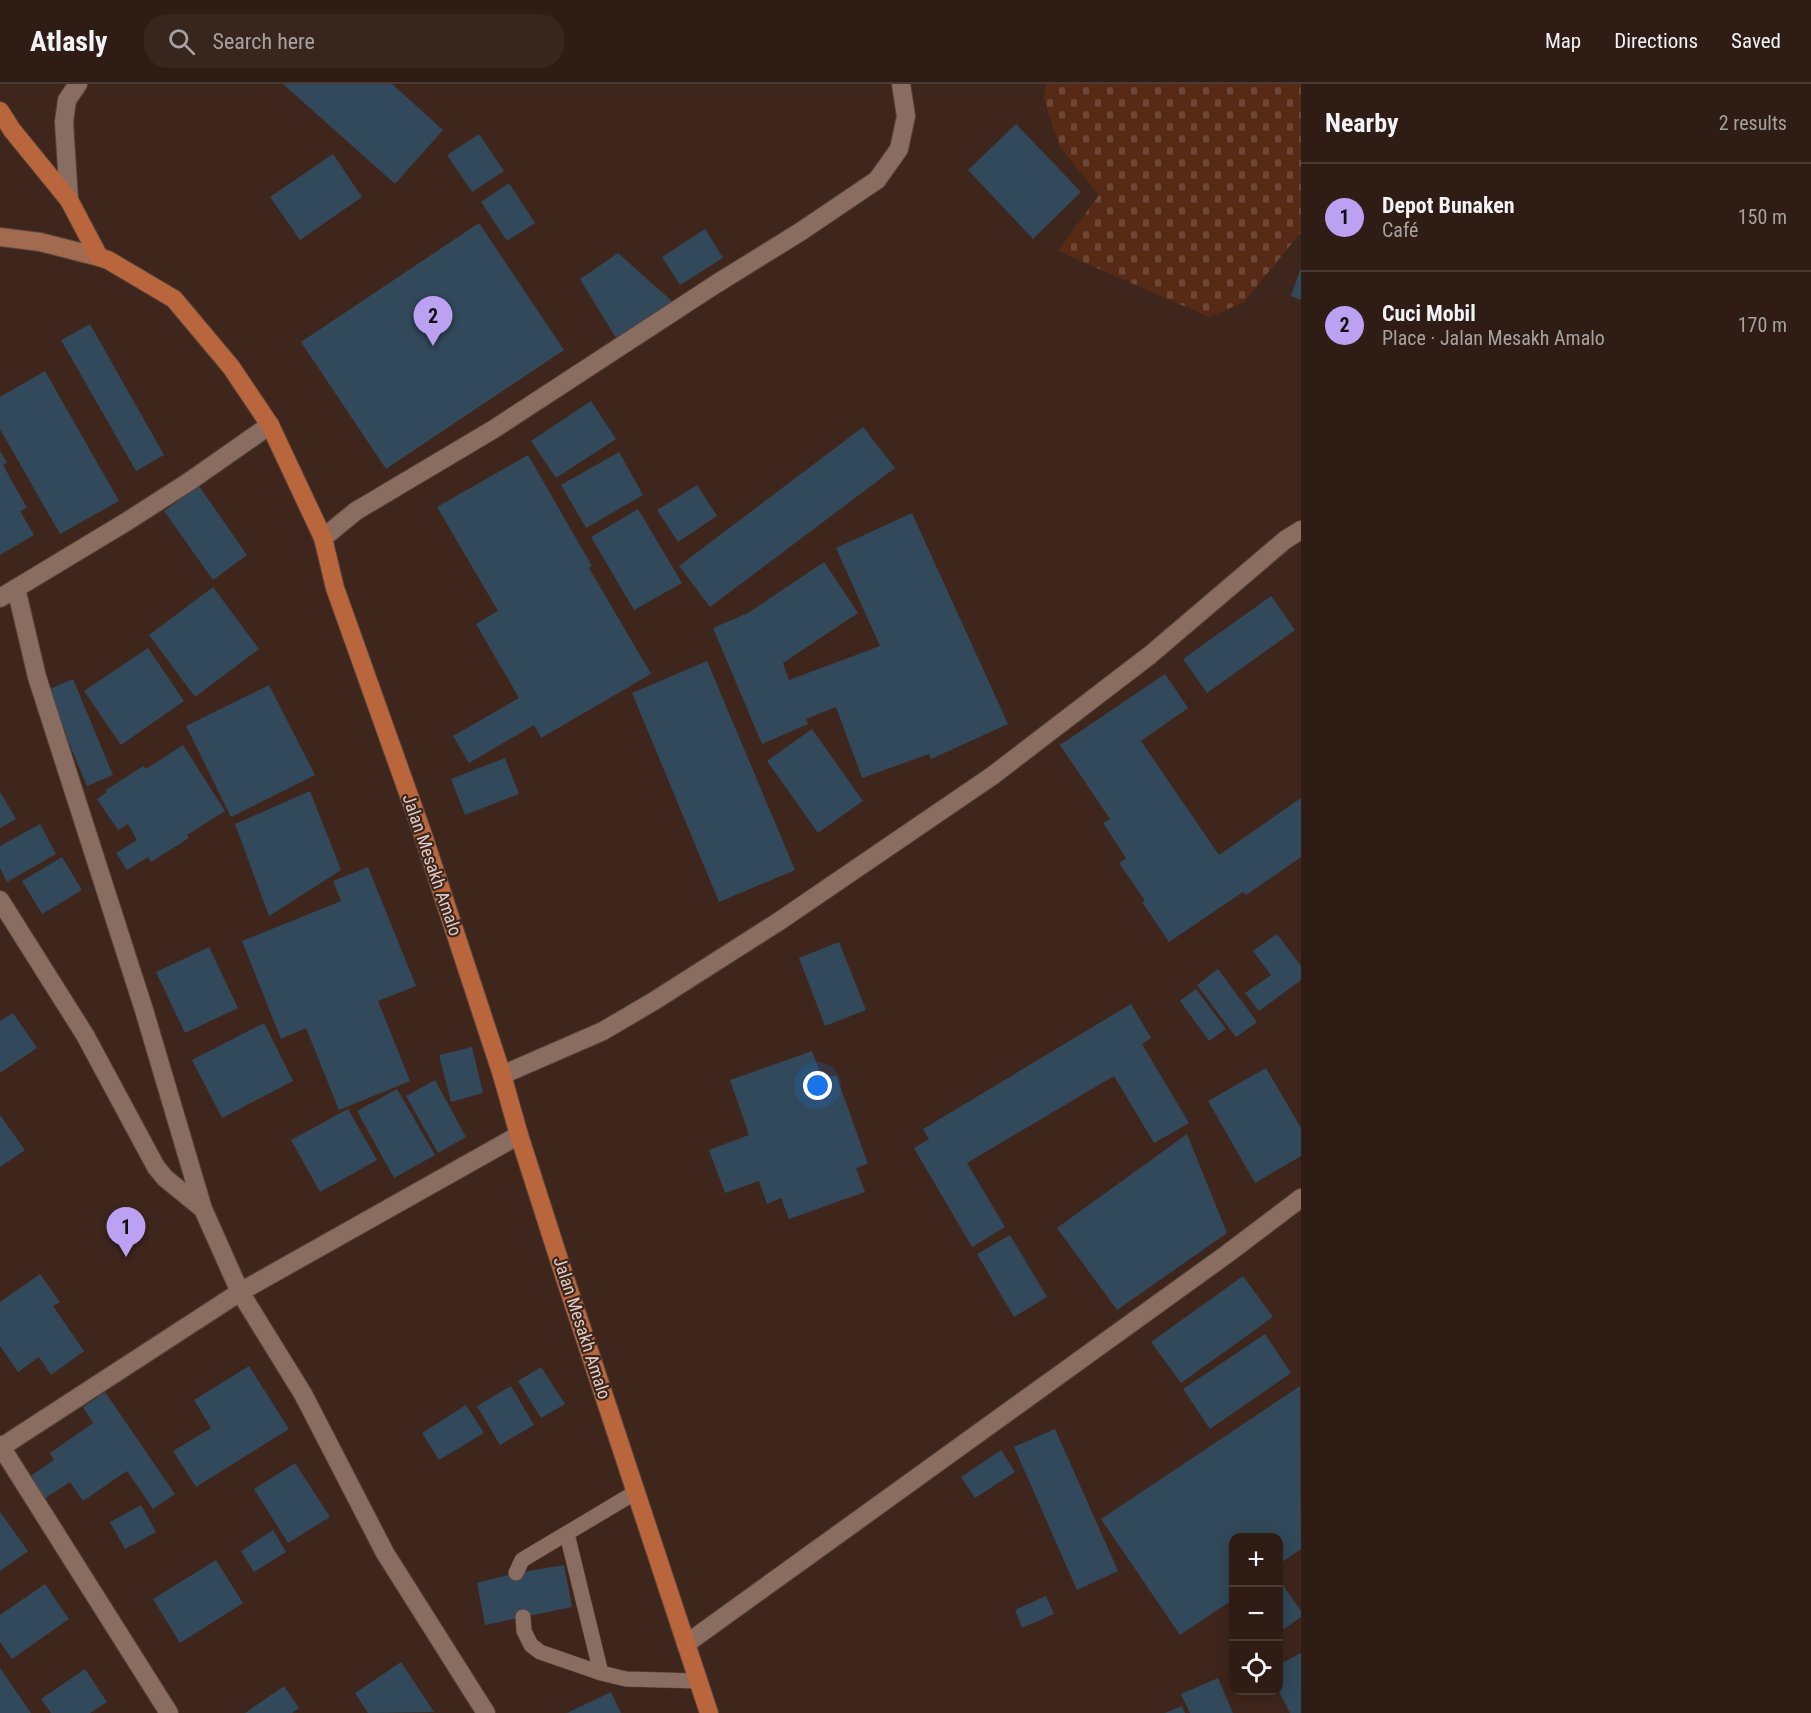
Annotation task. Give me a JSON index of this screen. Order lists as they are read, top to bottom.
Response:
{
  "streets": {
    "main road": ["Jalan Mesakh Amalo"]
  },
  "page": {
    "header": "Atlasly",
    "search": "Search here",
    "nav": ["Map", "Directions", "Saved"],
    "heading": ["Nearby", "2 results"],
    "list": [
      {
        "mark": "1",
        "name": "Depot Bunaken",
        "note": "Café",
        "value": "150 m"
      },
      {
        "mark": "2",
        "name": "Cuci Mobil",
        "note": "Place · Jalan Mesakh Amalo",
        "value": "170 m"
      }
    ],
    "pins": ["2", "1"],
    "map_buttons": ["+", "−"]
  }
}
